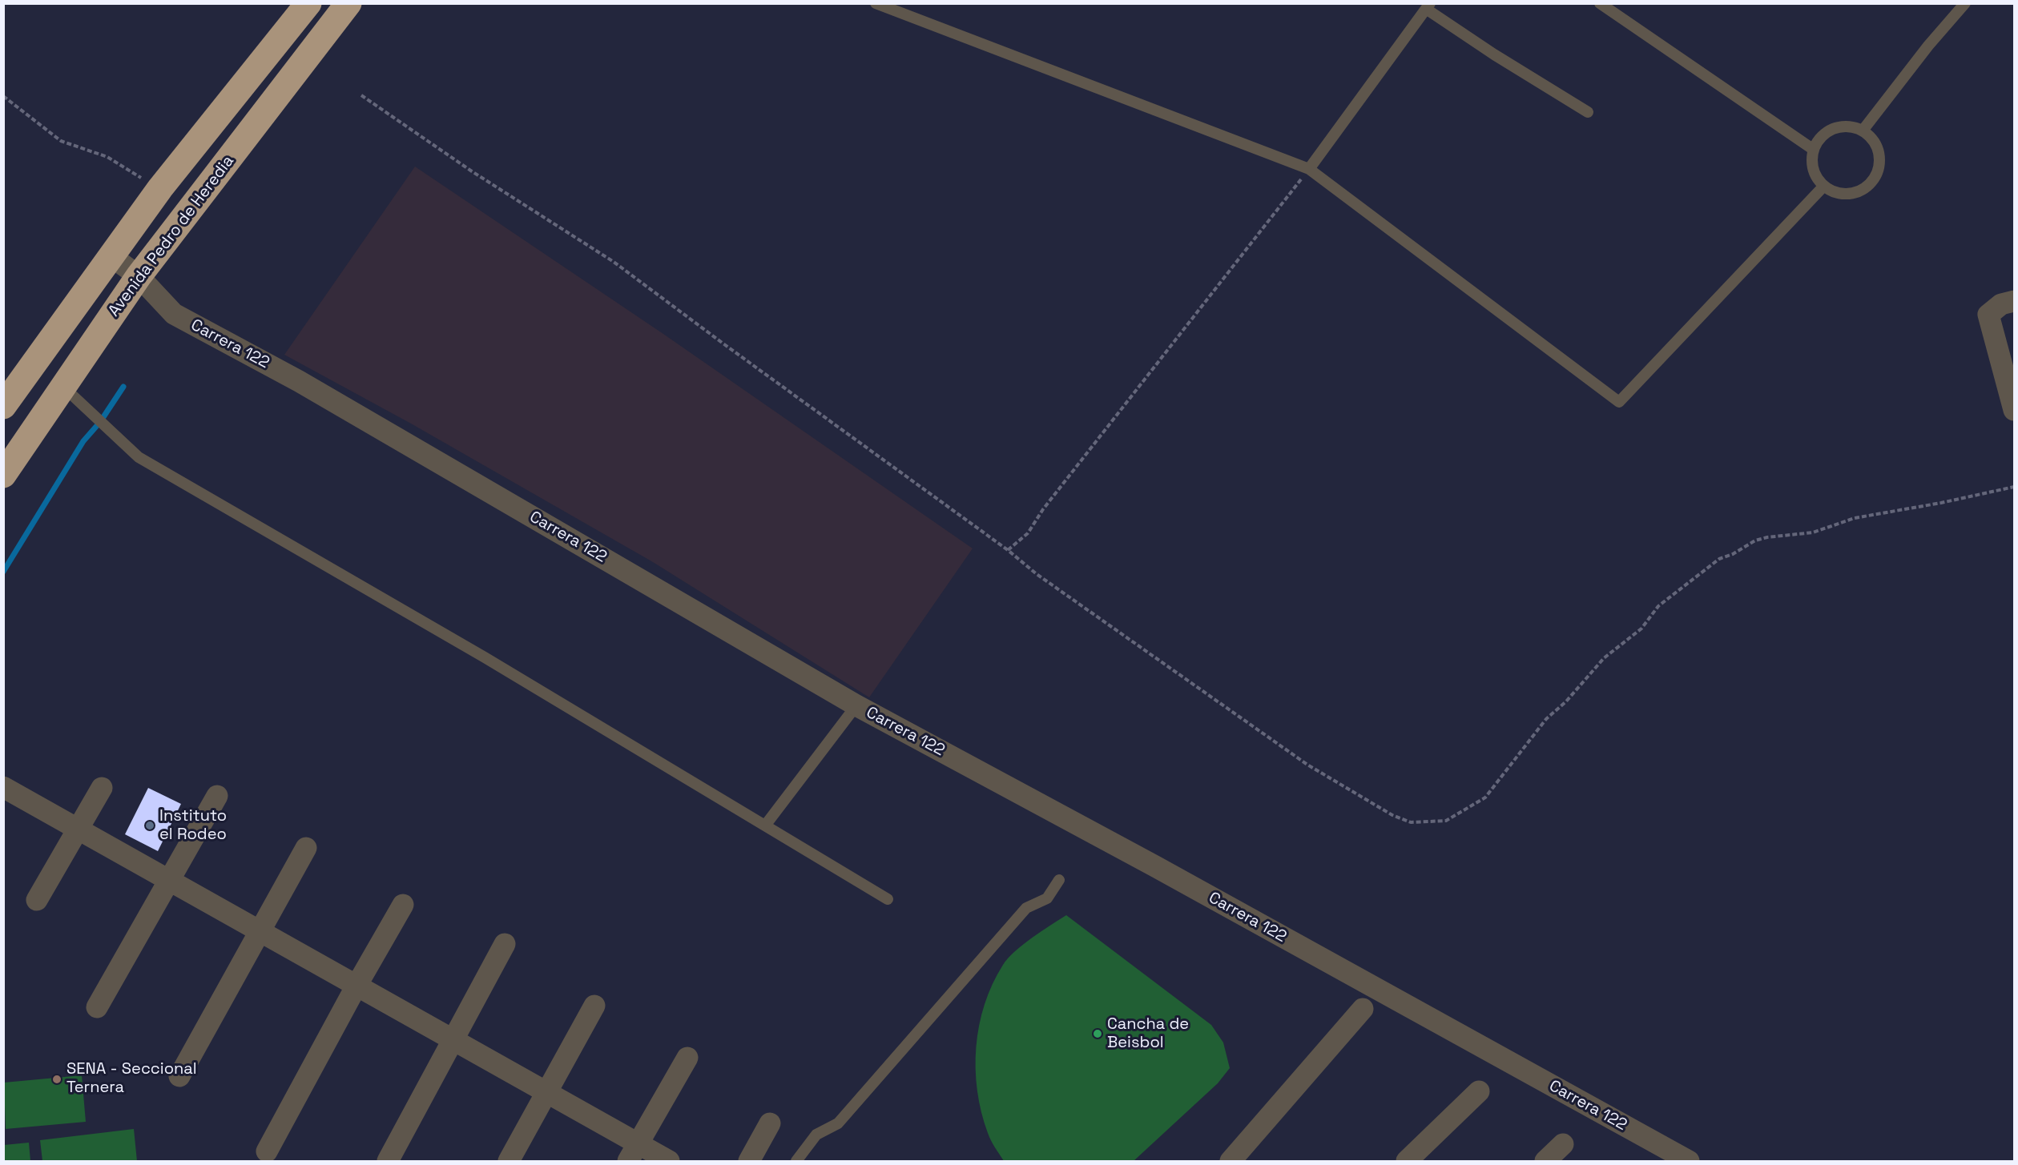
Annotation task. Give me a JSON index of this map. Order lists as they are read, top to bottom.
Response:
{
  "streets": {
    "highway": ["Avenida Pedro de Heredia"],
    "street": ["Carrera 122"]
  },
  "crossings": [
    ["Avenida Pedro de Heredia", "Carrera 122"]
  ],
  "places": ["Instituto el Rodeo", "Cancha de Beisbol", "SENA - Seccional Ternera"]
}
